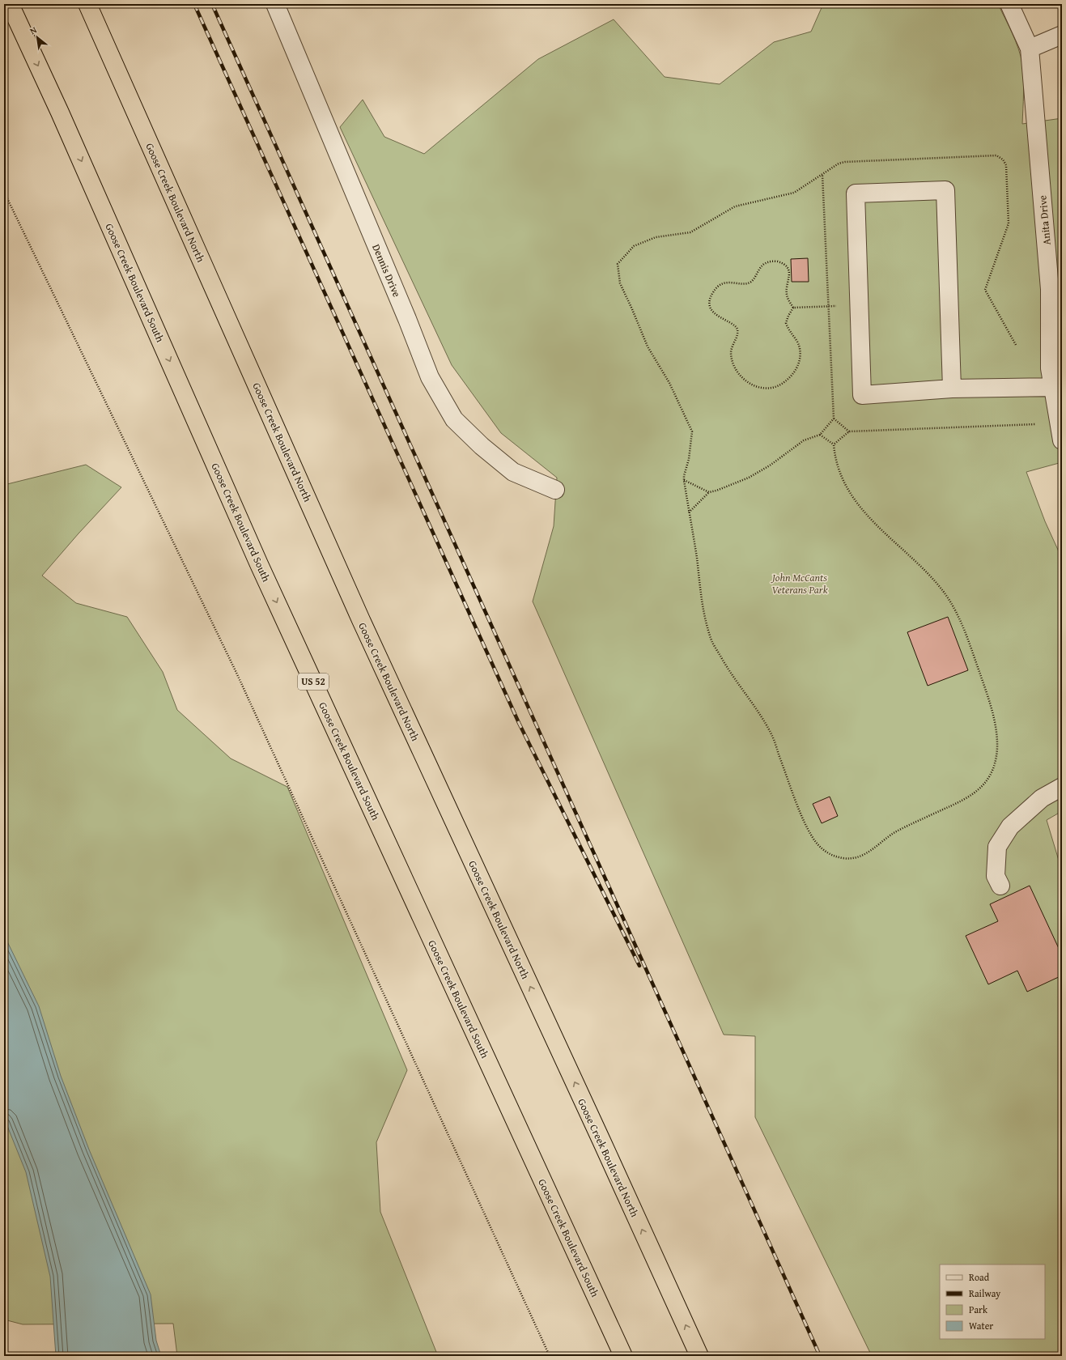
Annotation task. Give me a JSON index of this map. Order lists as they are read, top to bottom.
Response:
{
  "streets": {
    "highway": ["Goose Creek Boulevard North", "Goose Creek Boulevard South", "US 52"],
    "street": ["Anita Drive", "Dennis Drive"]
  },
  "one_way": ["Goose Creek Boulevard North", "Goose Creek Boulevard South"],
  "parks": ["John McCants Veterans Park"],
  "legend": [
    "Road",
    "Railway",
    "Park",
    "Water"
  ],
  "north": "top left"
}
